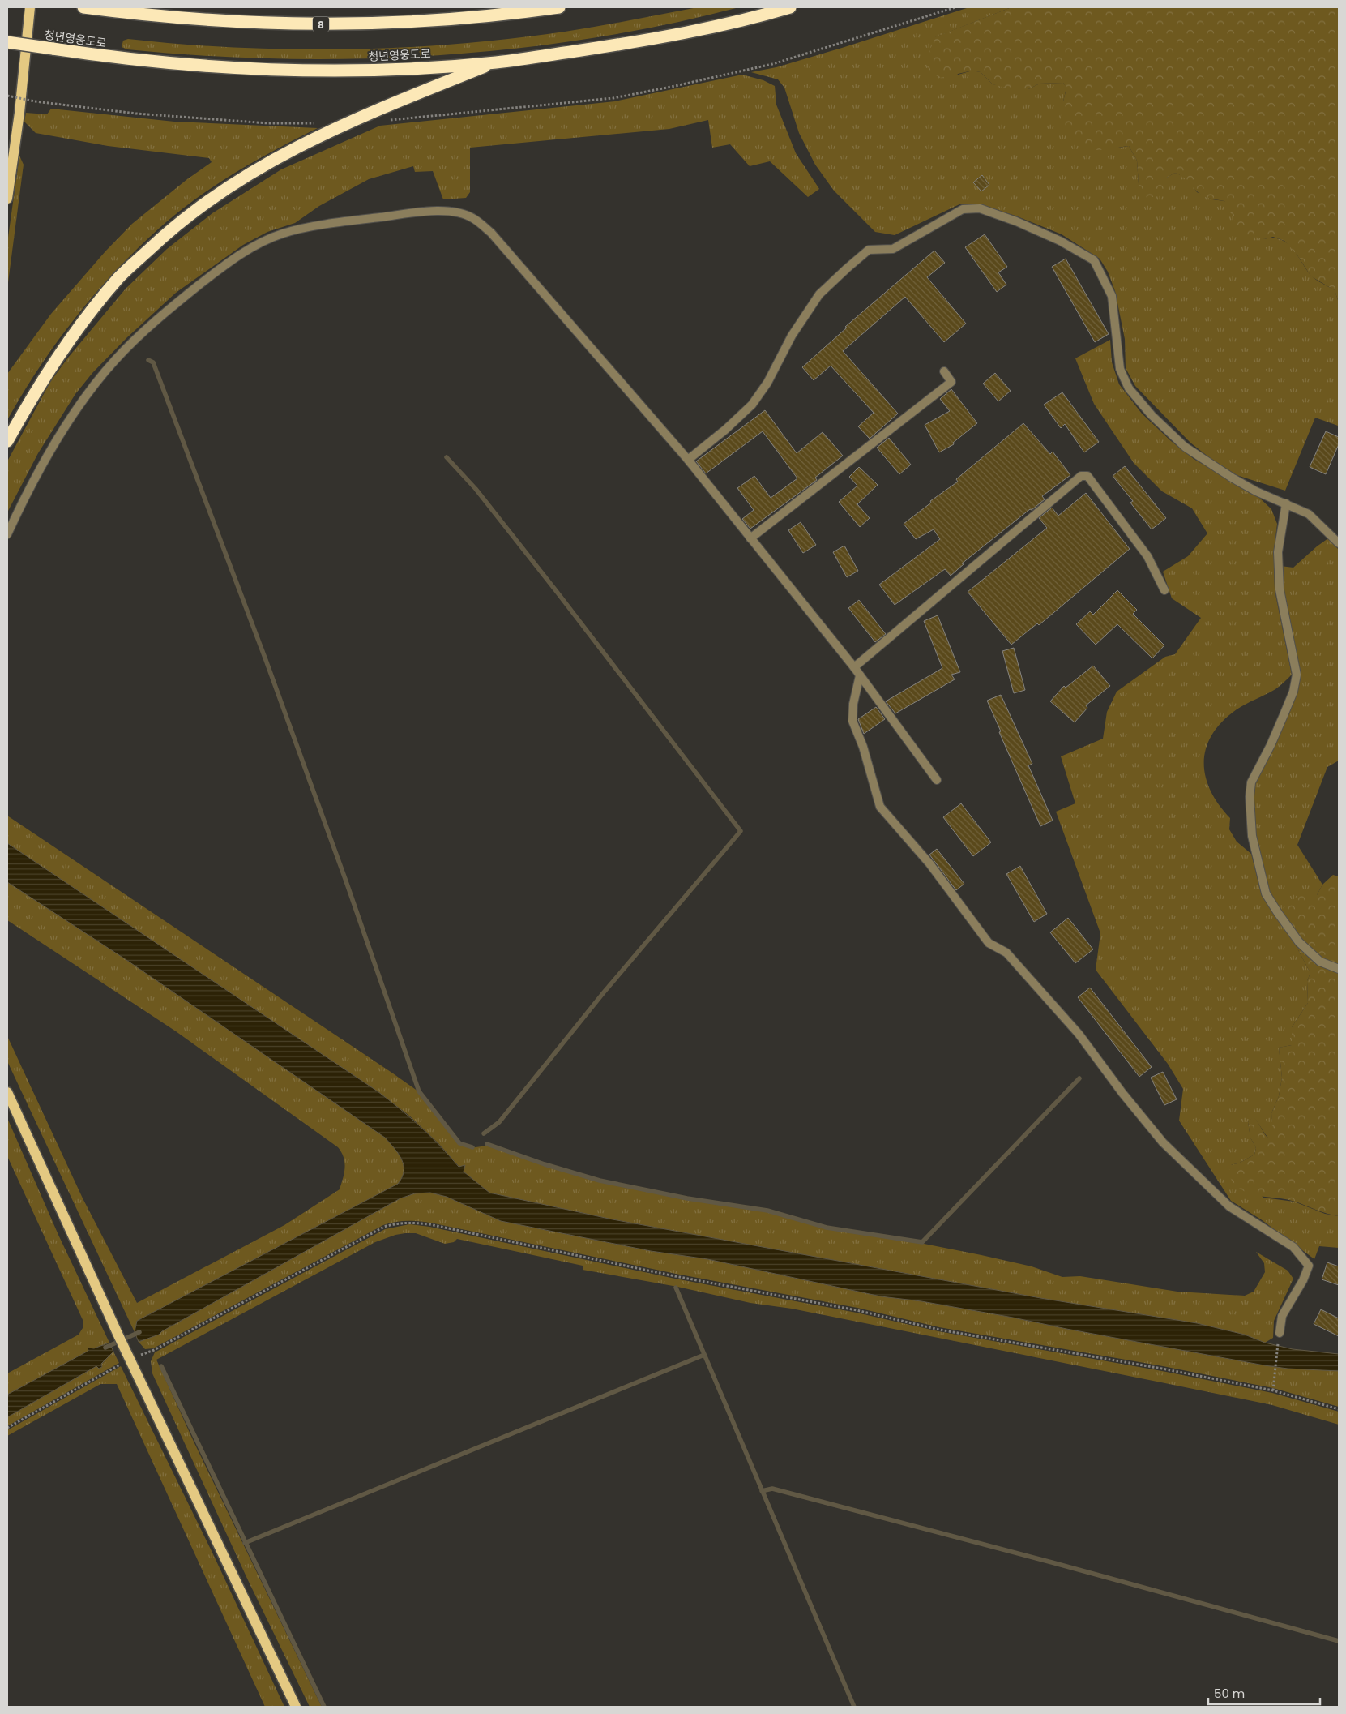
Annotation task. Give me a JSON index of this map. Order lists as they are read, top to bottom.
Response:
{
  "streets": {
    "highway": ["8", "청년영웅도로"]
  },
  "scale_bar": "50 m"
}
